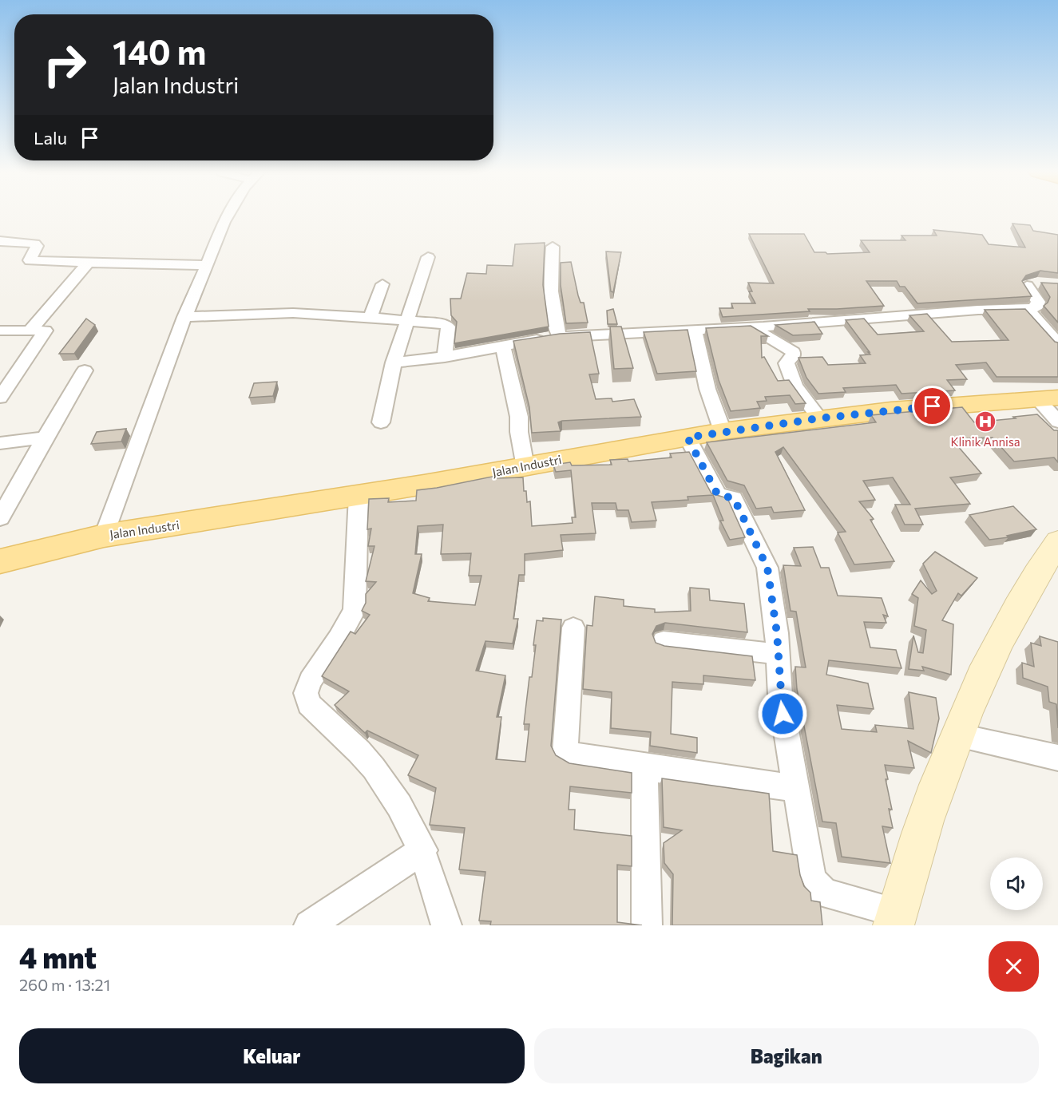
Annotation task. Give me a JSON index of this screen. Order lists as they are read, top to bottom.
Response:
{
  "streets": {
    "main road": ["Jalan Industri"]
  },
  "places": {
    "hospital": ["Klinik Annisa"]
  },
  "page": {
    "turn": ["140 m", "Jalan Industri"],
    "then": "Lalu",
    "heading": ["4 mnt", "260 m · 13:21"],
    "buttons": ["Keluar", "Bagikan"]
  }
}
